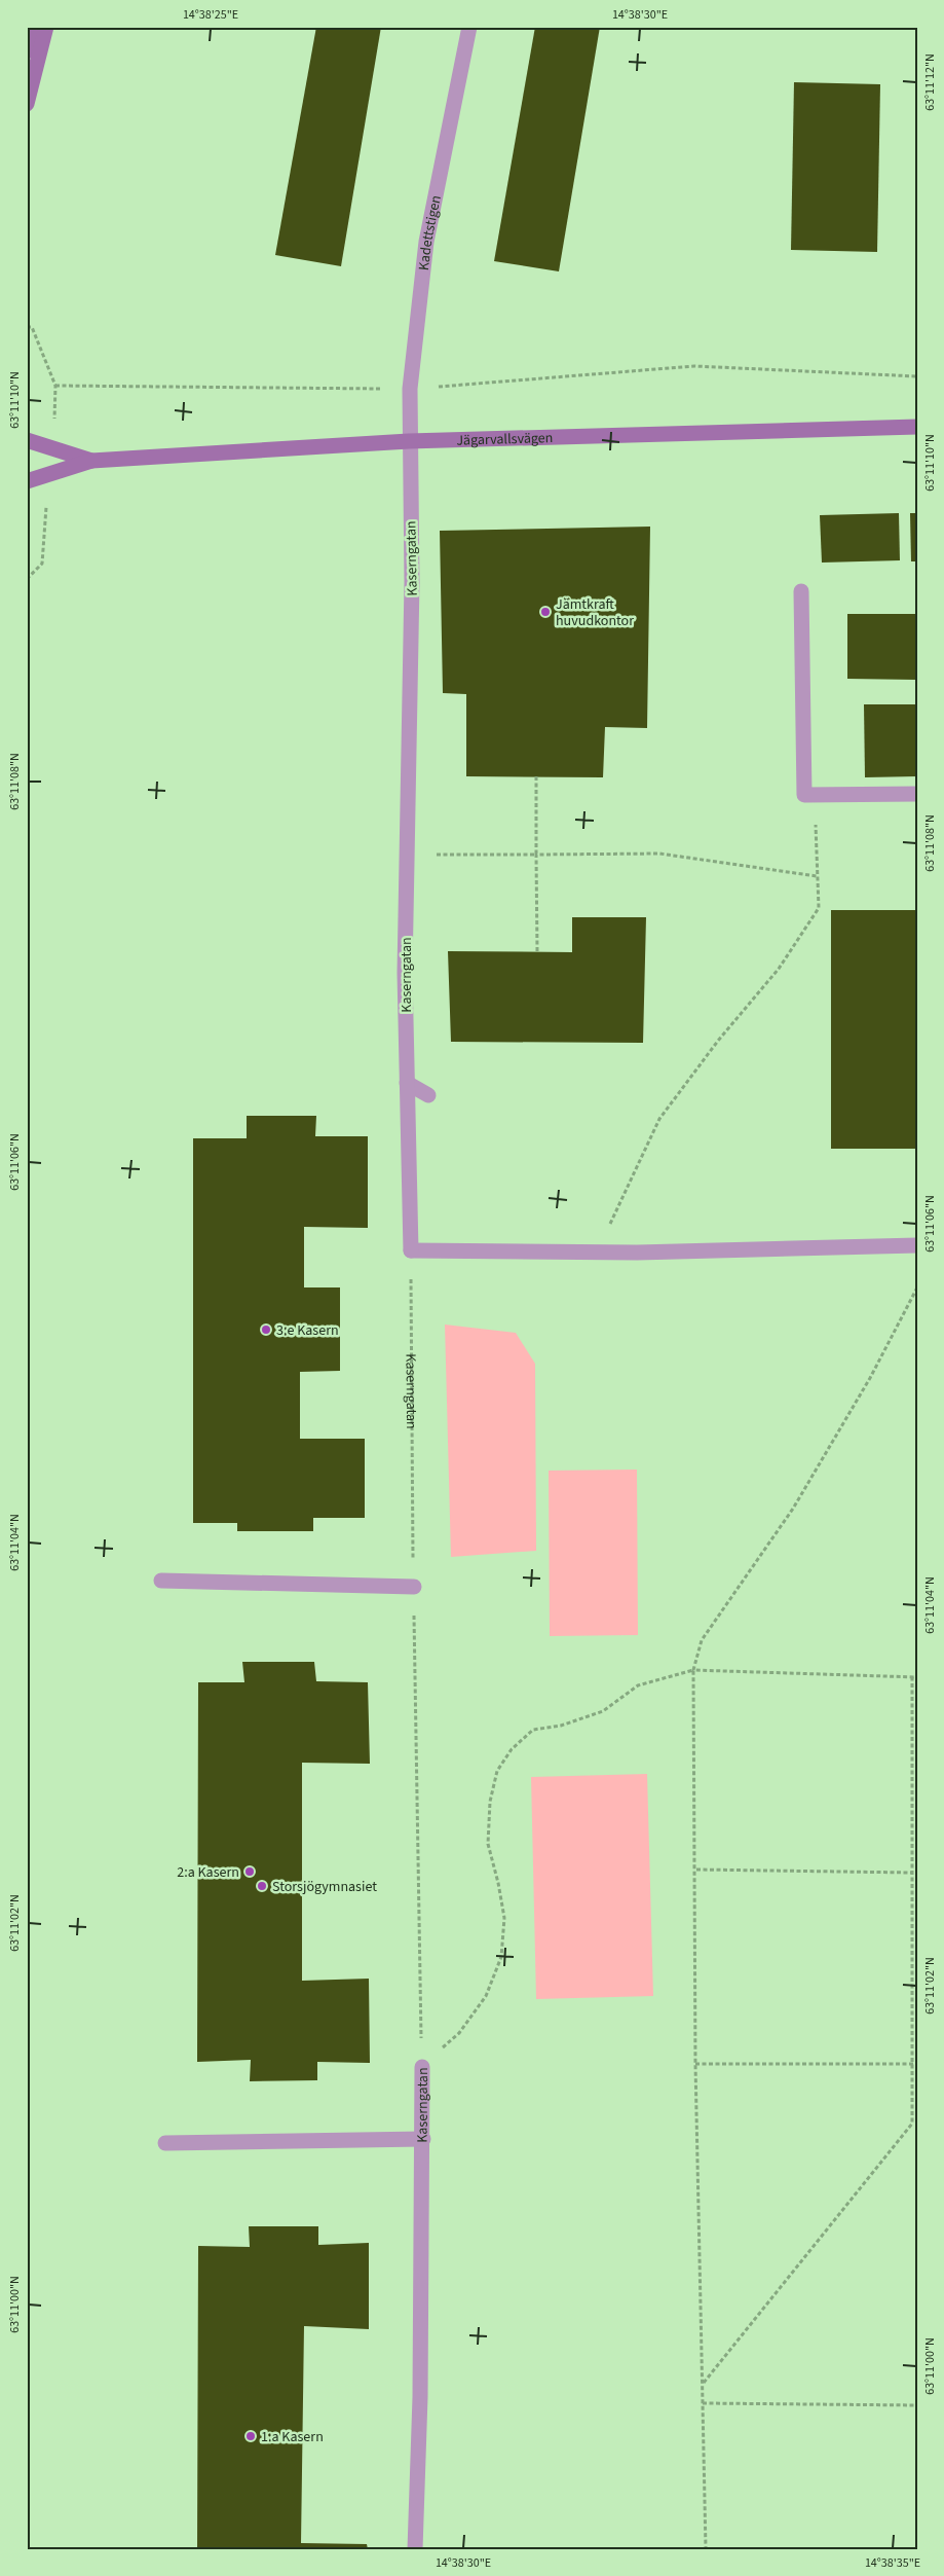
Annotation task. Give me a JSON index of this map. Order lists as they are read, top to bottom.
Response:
{
  "streets": {
    "street": ["Kadettstigen", "Jägarvallsvägen", "Kaserngatan"]
  },
  "crossings": [
    ["Kadettstigen", "Jägarvallsvägen"],
    ["Kadettstigen", "Kaserngatan"],
    ["Jägarvallsvägen", "Kaserngatan"]
  ],
  "places": [
    "Jämtkraft huvudkontor",
    "3:e Kasern",
    "2:a Kasern",
    "Storsjögymnasiet",
    "1:a Kasern"
  ],
  "coordinates": [
    "14°38'25\"E",
    "14°38'30\"E",
    "63°11'12\"N",
    "63°11'10\"N",
    "63°11'08\"N",
    "63°11'06\"N",
    "63°11'04\"N",
    "63°11'02\"N",
    "63°11'00\"N",
    "14°38'35\"E"
  ]
}
